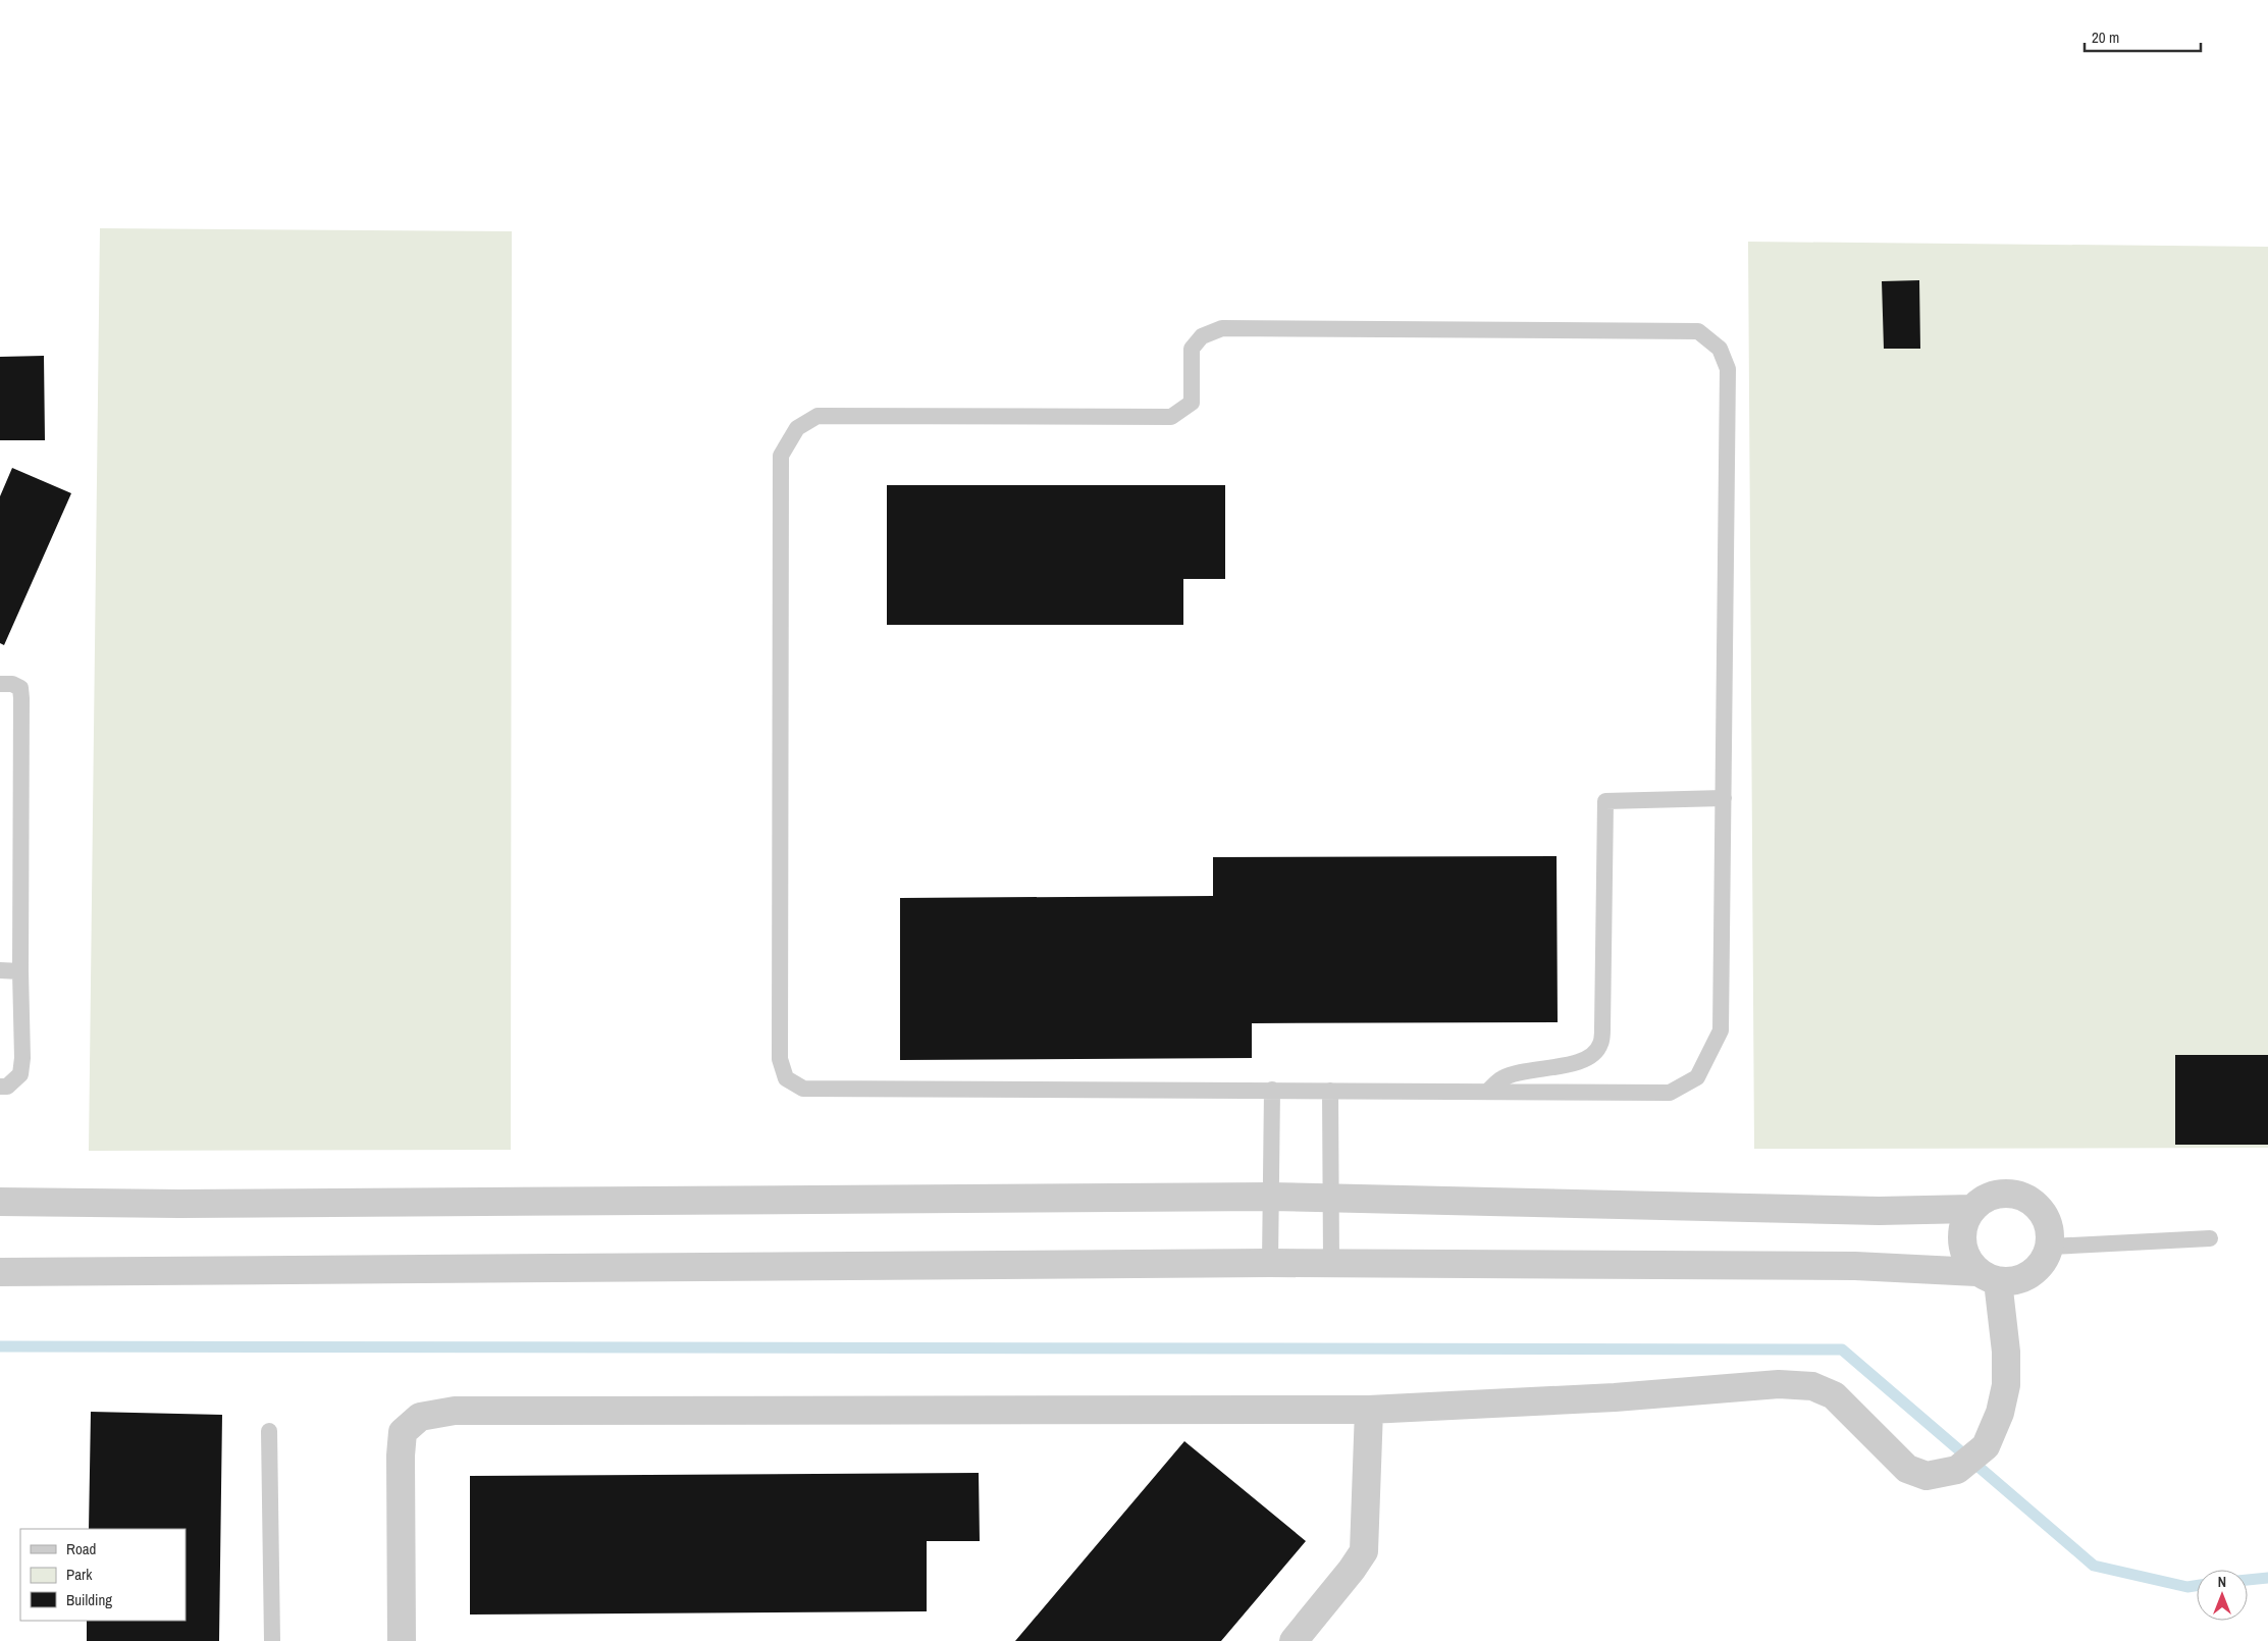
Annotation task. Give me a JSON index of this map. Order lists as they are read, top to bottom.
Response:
{
  "legend": ["Road", "Park", "Building"],
  "scale_bar": "20 m",
  "north": "top"
}
